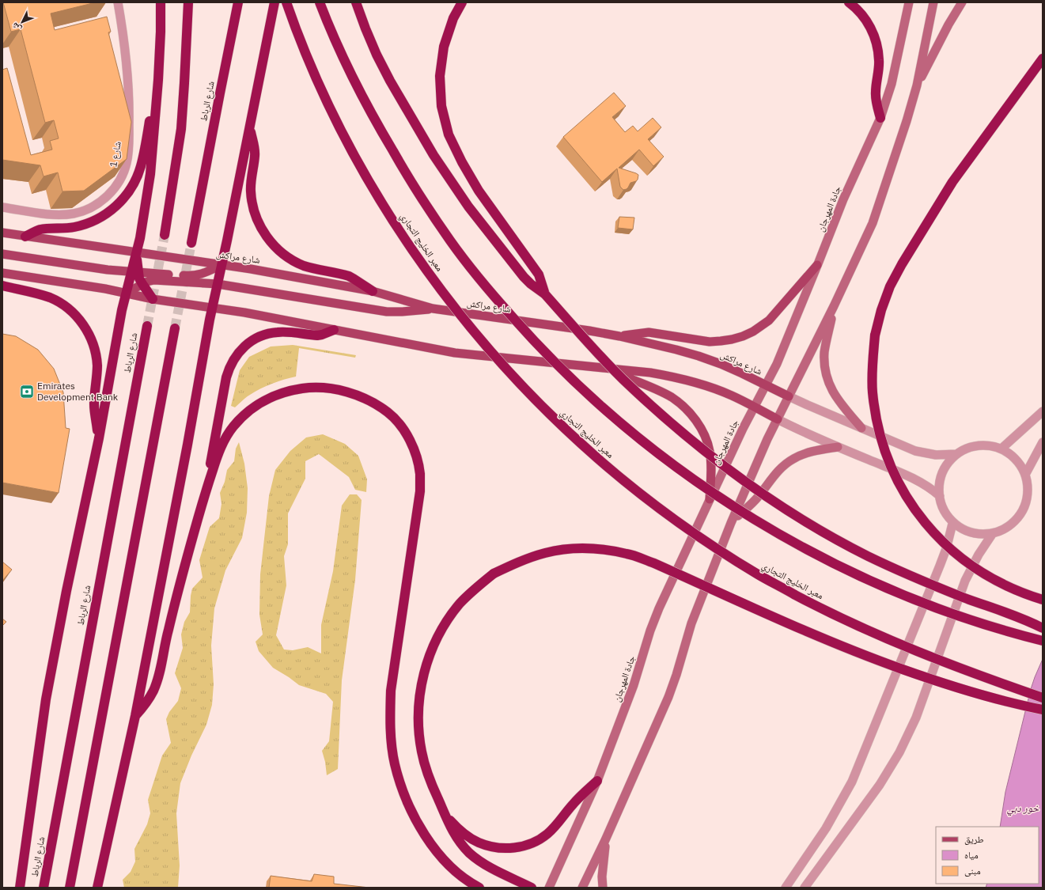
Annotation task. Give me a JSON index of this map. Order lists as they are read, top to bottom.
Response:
{
  "streets": {
    "highway": ["شارع الرباط", "معبر الخليج التجاري"],
    "main road": ["جادة المهرجان", "شارع مراكش"],
    "street": ["شارع 1"]
  },
  "crossings": [
    ["جادة المهرجان", "شارع مراكش"]
  ],
  "water": ["خور دبي"],
  "places": {
    "bank": ["Emirates Development Bank"]
  },
  "legend": ["طريق", "مياه", "مبنى"],
  "north": "bottom left"
}
